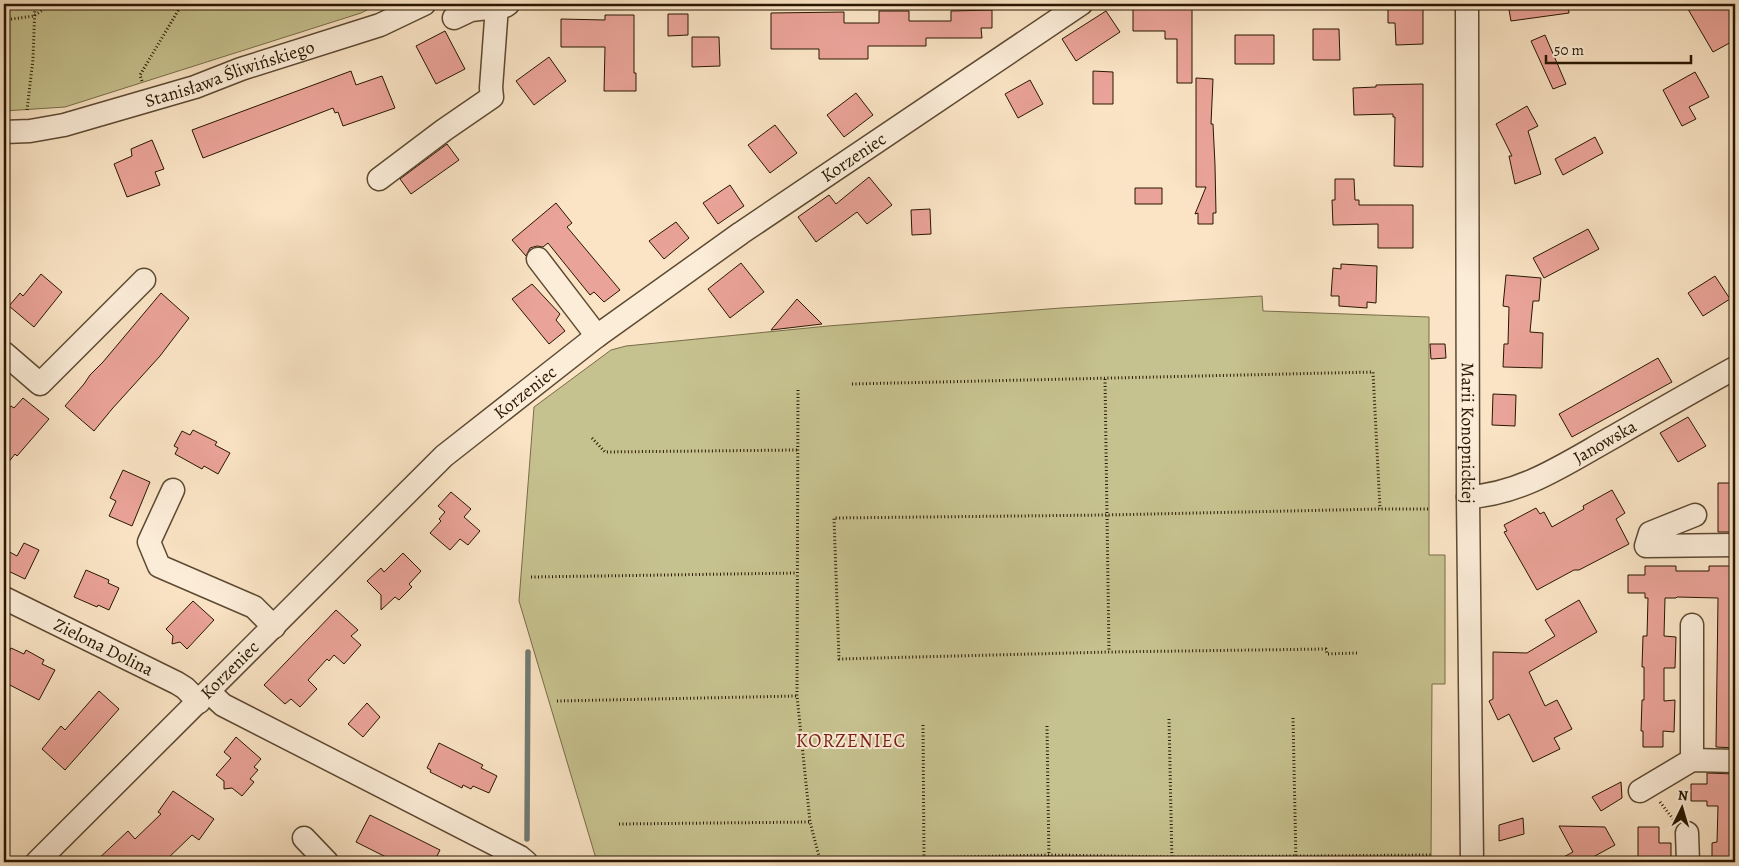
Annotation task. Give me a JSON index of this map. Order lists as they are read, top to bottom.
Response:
{
  "streets": {
    "street": [
      "Stanisława Śliwińskiego",
      "Korzeniec",
      "Marii Konopnickiej",
      "Janowska",
      "Zielona Dolina"
    ]
  },
  "crossings": [
    ["Korzeniec", "Zielona Dolina"],
    ["Marii Konopnickiej", "Janowska"]
  ],
  "districts": ["KORZENIEC"],
  "scale_bar": "50 m",
  "north": "top"
}
